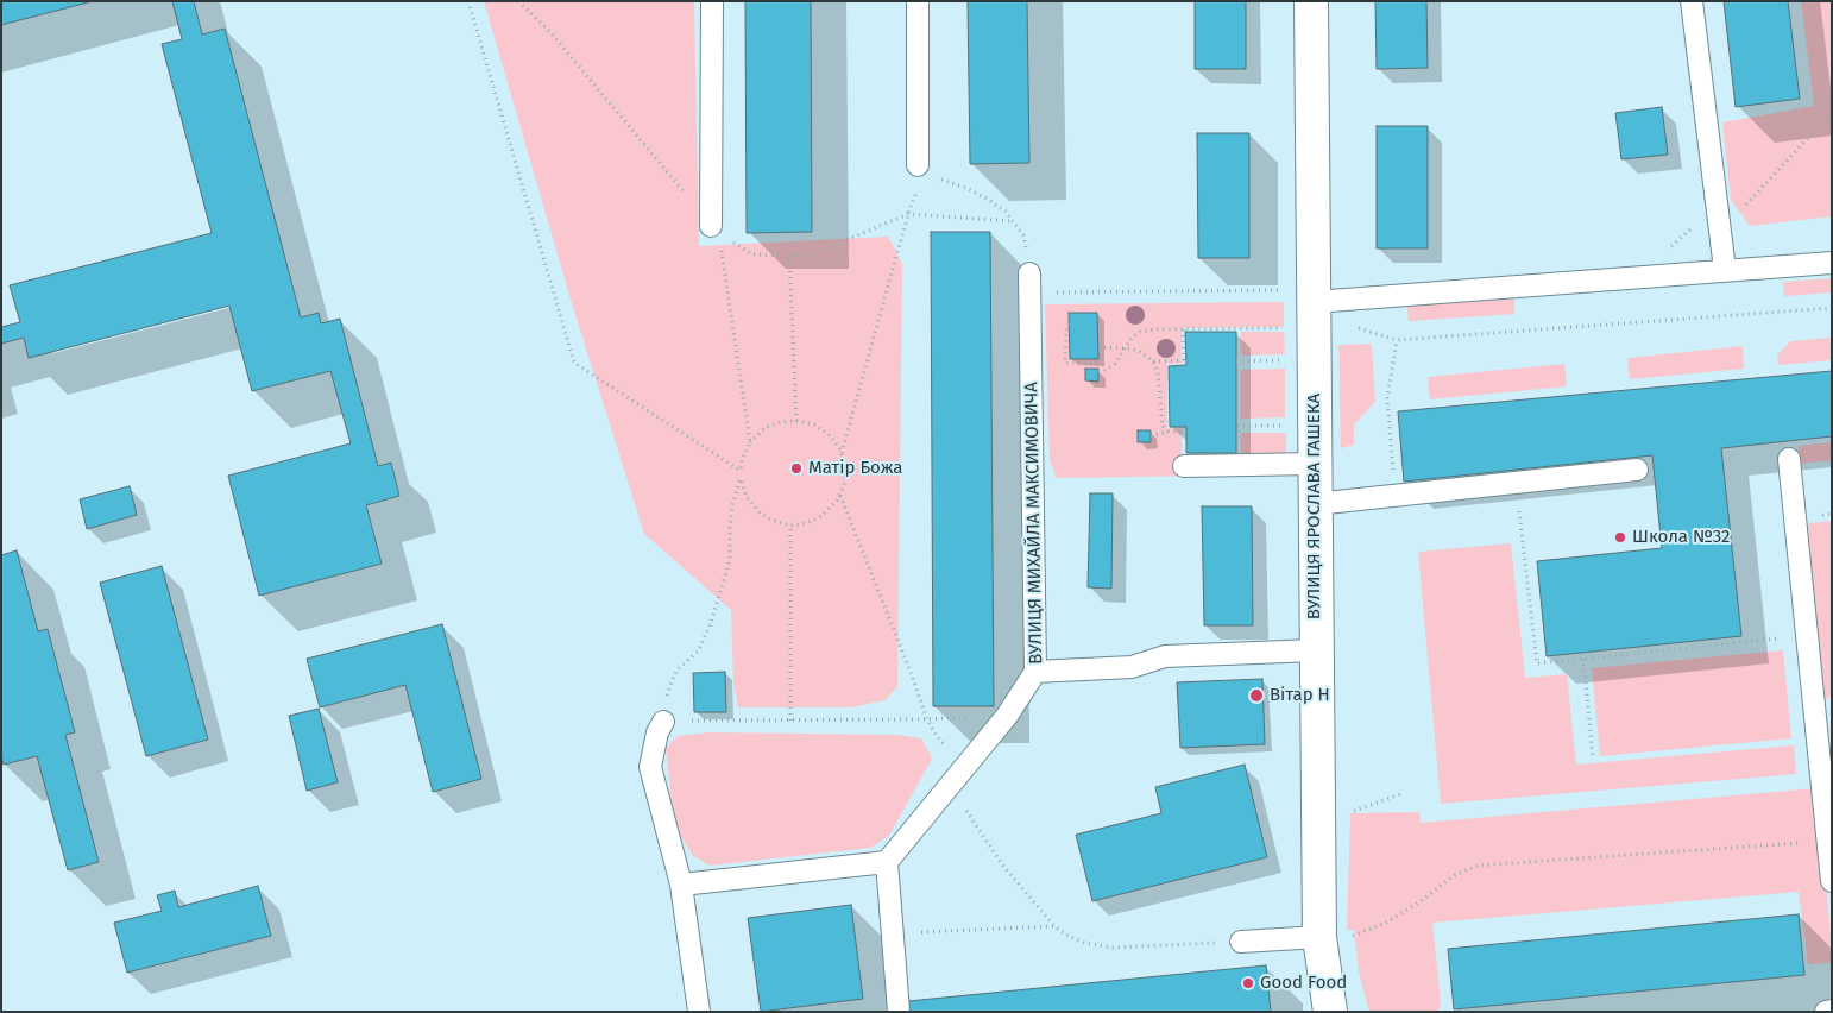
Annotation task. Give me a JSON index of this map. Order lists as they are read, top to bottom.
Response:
{
  "streets": {
    "street": ["ВУЛИЦЯ ЯРОСЛАВА ГАШЕКА"],
    "lane": ["ВУЛИЦЯ МИХАЙЛА МАКСИМОВИЧА"]
  },
  "crossings": [
    ["ВУЛИЦЯ ЯРОСЛАВА ГАШЕКА", "ВУЛИЦЯ МИХАЙЛА МАКСИМОВИЧА"]
  ],
  "places": [
    "Матір Божа",
    "Школа №32",
    "Вітар Н",
    "Good Food"
  ]
}
